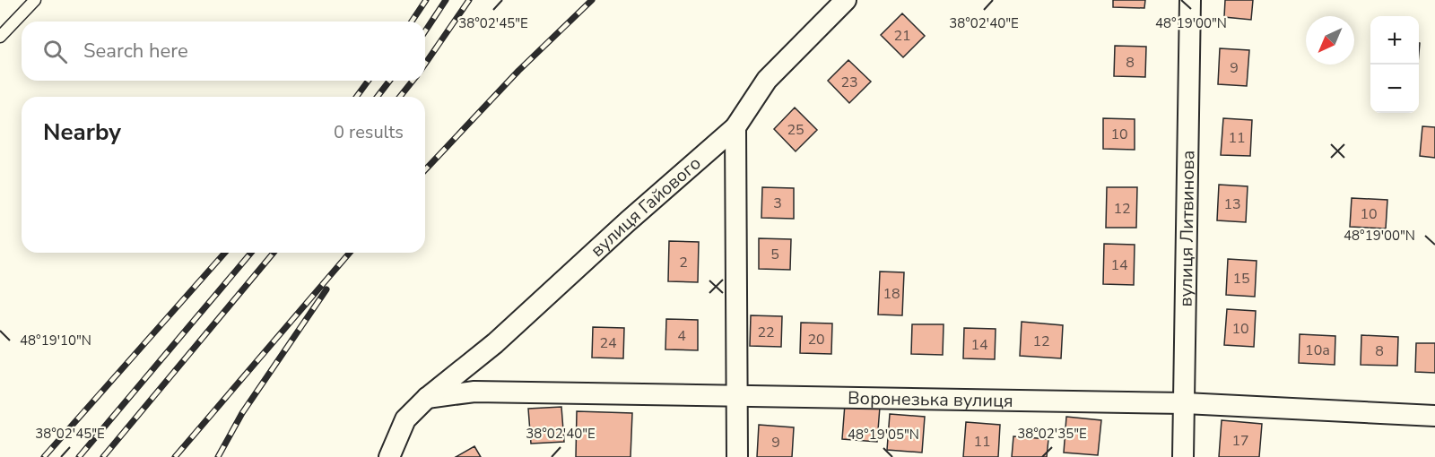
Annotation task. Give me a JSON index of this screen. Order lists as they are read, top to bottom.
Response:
{
  "streets": {
    "street": ["вулиця Гайового", "вулиця Литвинова", "Воронезька вулиця"]
  },
  "crossings": [
    ["вулиця Гайового", "Воронезька вулиця"],
    ["вулиця Литвинова", "Воронезька вулиця"]
  ],
  "house_numbers": [
    "21",
    "8",
    "9",
    "23",
    "25",
    "10",
    "11",
    "3",
    "13",
    "12",
    "10",
    "5",
    "2",
    "14",
    "15",
    "18",
    "10",
    "22",
    "4",
    "20",
    "12",
    "24",
    "14",
    "10а",
    "8",
    "17",
    "11",
    "9"
  ],
  "north": "bottom left",
  "page": {
    "map_buttons": ["+", "−"],
    "search": "Search here",
    "heading": ["Nearby", "0 results"]
  },
  "coordinates": [
    "48°19'00\"N",
    "38°02'45\"E",
    "38°02'40\"E",
    "48°19'10\"N",
    "38°02'35\"E",
    "48°19'05\"N"
  ]
}
